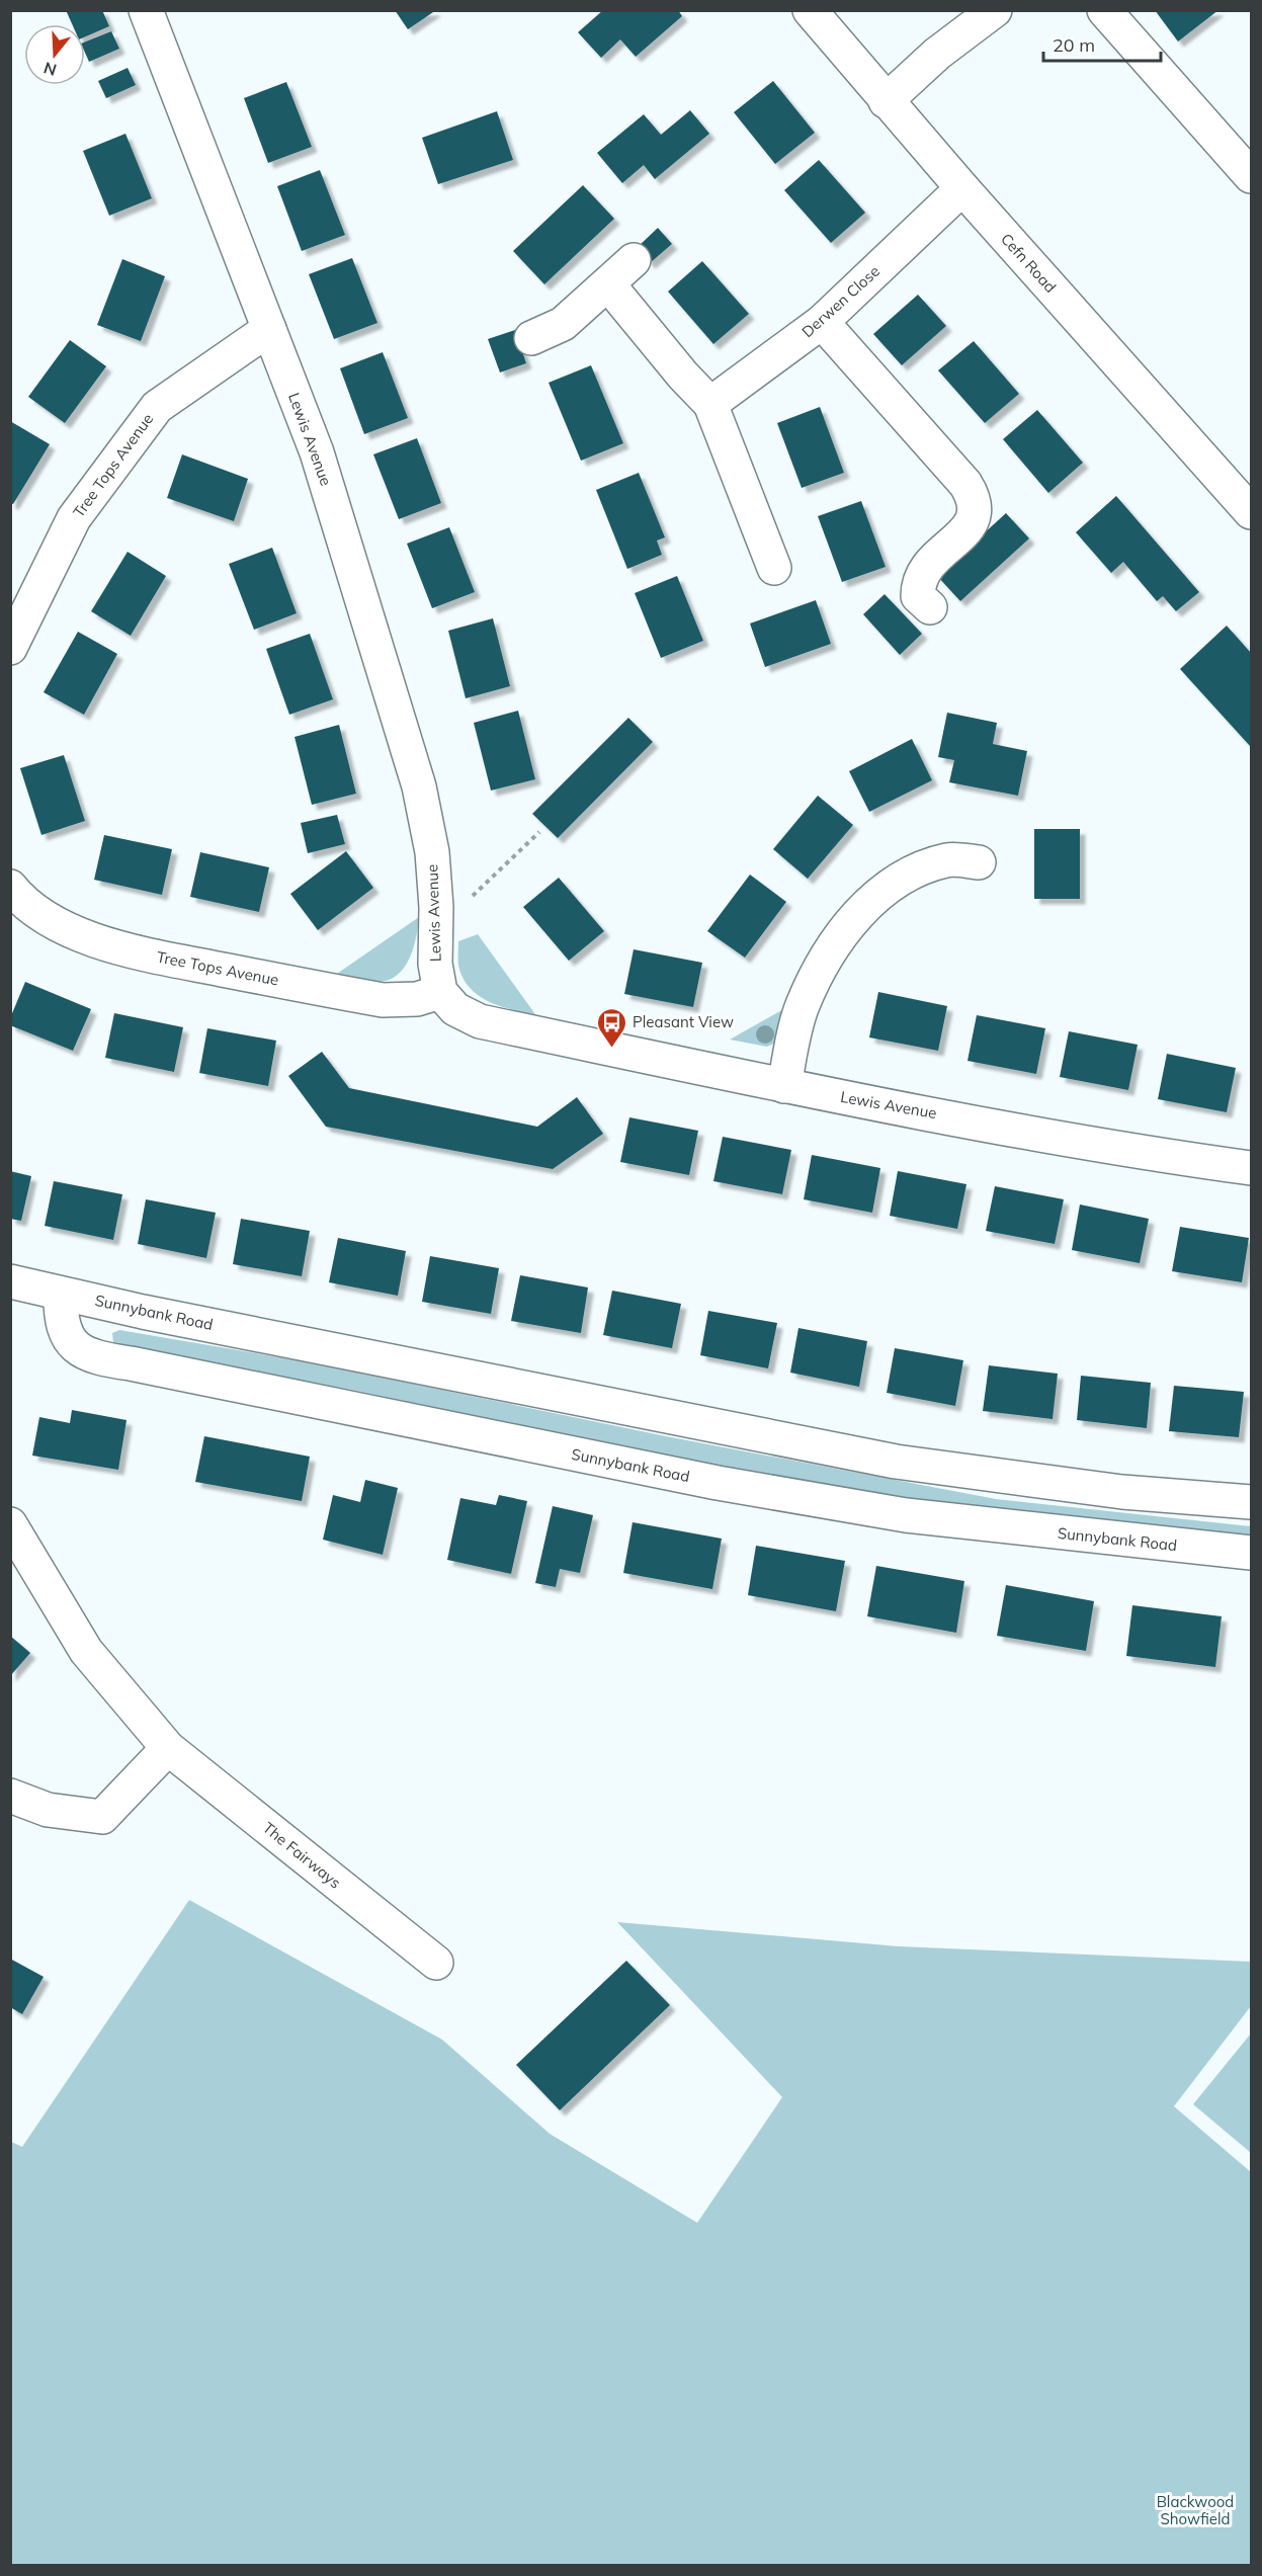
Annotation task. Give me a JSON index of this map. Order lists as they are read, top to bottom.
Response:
{
  "streets": {
    "street": [
      "Cefn Road",
      "Derwen Close",
      "Lewis Avenue",
      "Tree Tops Avenue",
      "Sunnybank Road",
      "The Fairways"
    ]
  },
  "crossings": [
    ["Cefn Road", "Derwen Close"],
    ["Lewis Avenue", "Tree Tops Avenue"]
  ],
  "parks": ["Blackwood Showfield"],
  "places": {
    "bus stop": ["Pleasant View"]
  },
  "scale_bar": "20 m",
  "north": "bottom"
}
